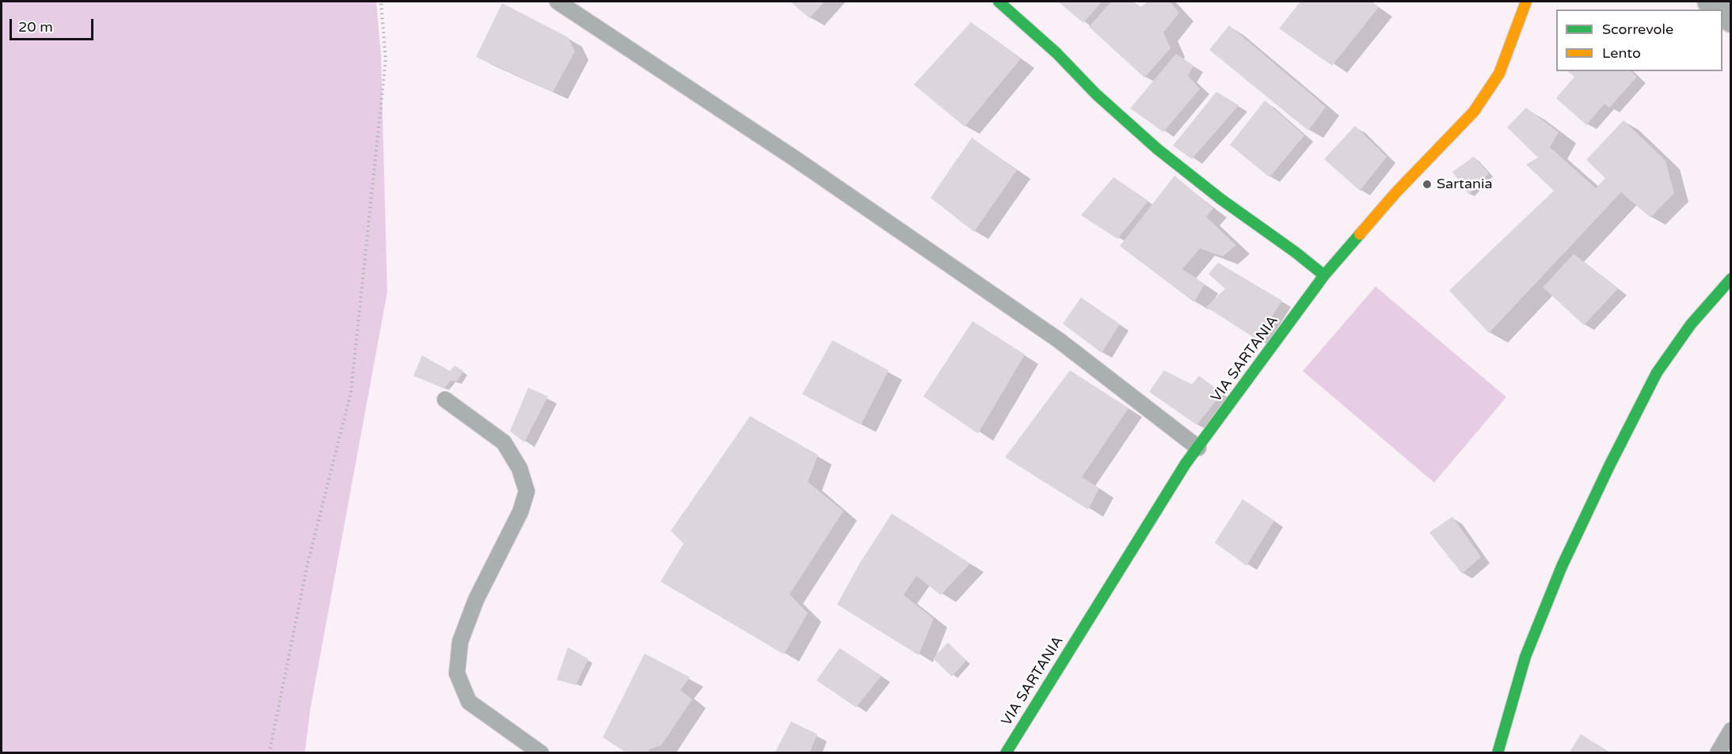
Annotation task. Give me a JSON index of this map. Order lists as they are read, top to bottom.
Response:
{
  "streets": {
    "street": ["VIA SARTANIA"]
  },
  "places": ["Sartania"],
  "legend": ["Scorrevole", "Lento"],
  "scale_bar": "20 m"
}
